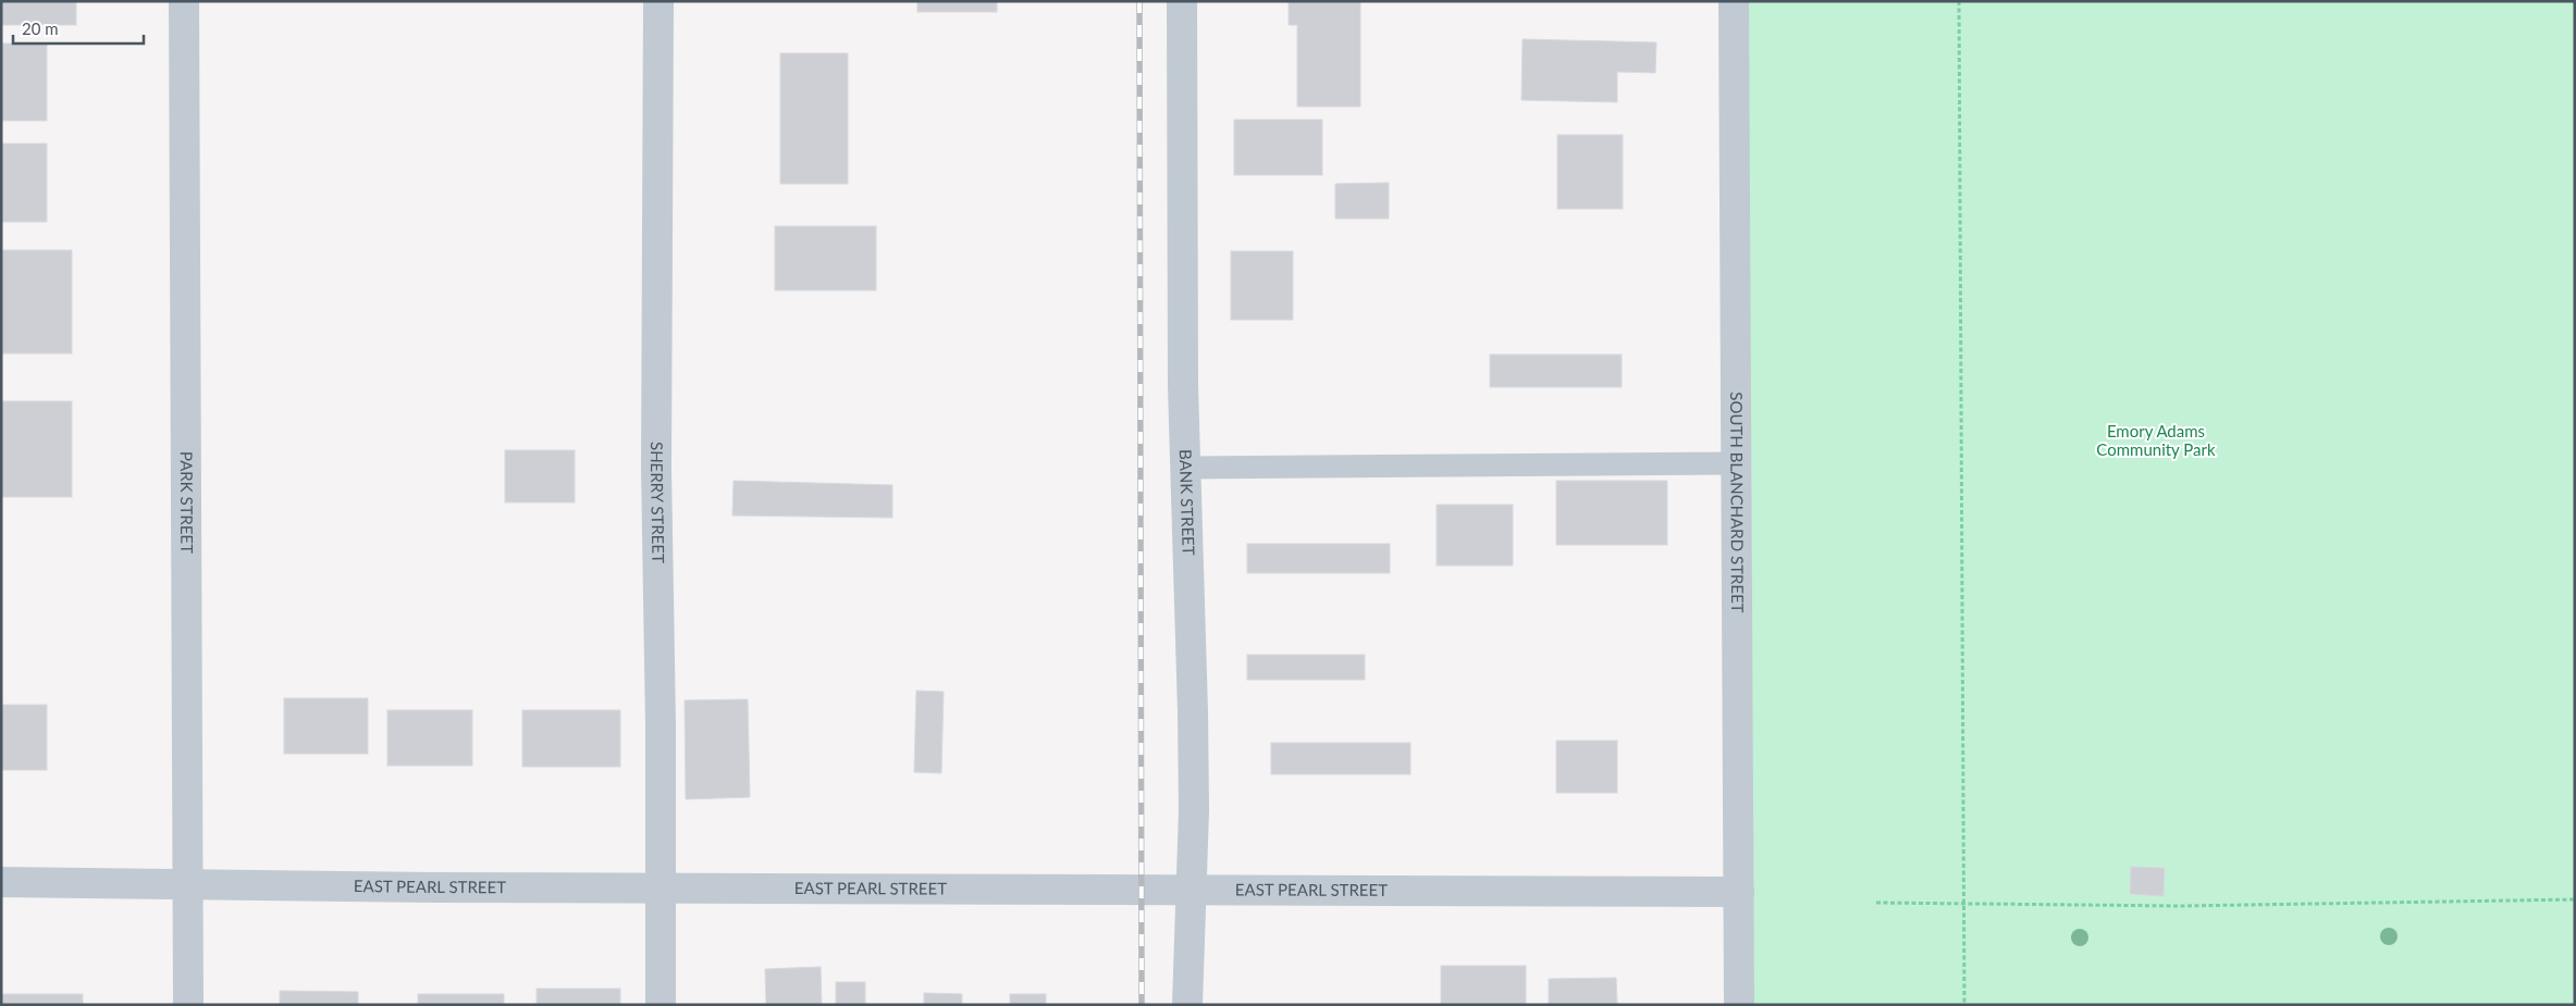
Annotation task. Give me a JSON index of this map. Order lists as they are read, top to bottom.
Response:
{
  "streets": {
    "street": [
      "SOUTH BLANCHARD STREET",
      "PARK STREET",
      "SHERRY STREET",
      "BANK STREET",
      "EAST PEARL STREET"
    ]
  },
  "crossings": [
    ["SOUTH BLANCHARD STREET", "EAST PEARL STREET"],
    ["PARK STREET", "EAST PEARL STREET"],
    ["SHERRY STREET", "EAST PEARL STREET"],
    ["BANK STREET", "EAST PEARL STREET"]
  ],
  "parks": ["Emory Adams Community Park"],
  "scale_bar": "20 m"
}
